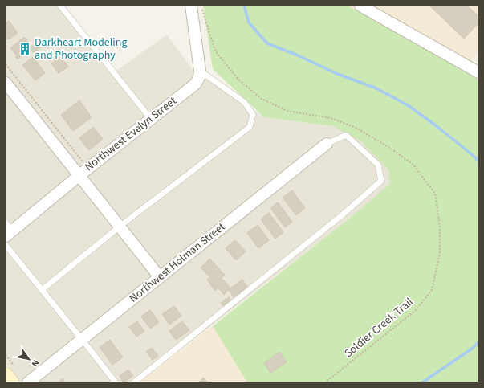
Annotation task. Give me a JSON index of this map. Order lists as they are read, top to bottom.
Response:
{
  "streets": {
    "street": ["Northwest Evelyn Street", "Northwest Holman Street"],
    "path": ["Soldier Creek Trail"]
  },
  "places": {
    "building": ["Darkheart Modeling and Photography"]
  },
  "north": "bottom right"
}
